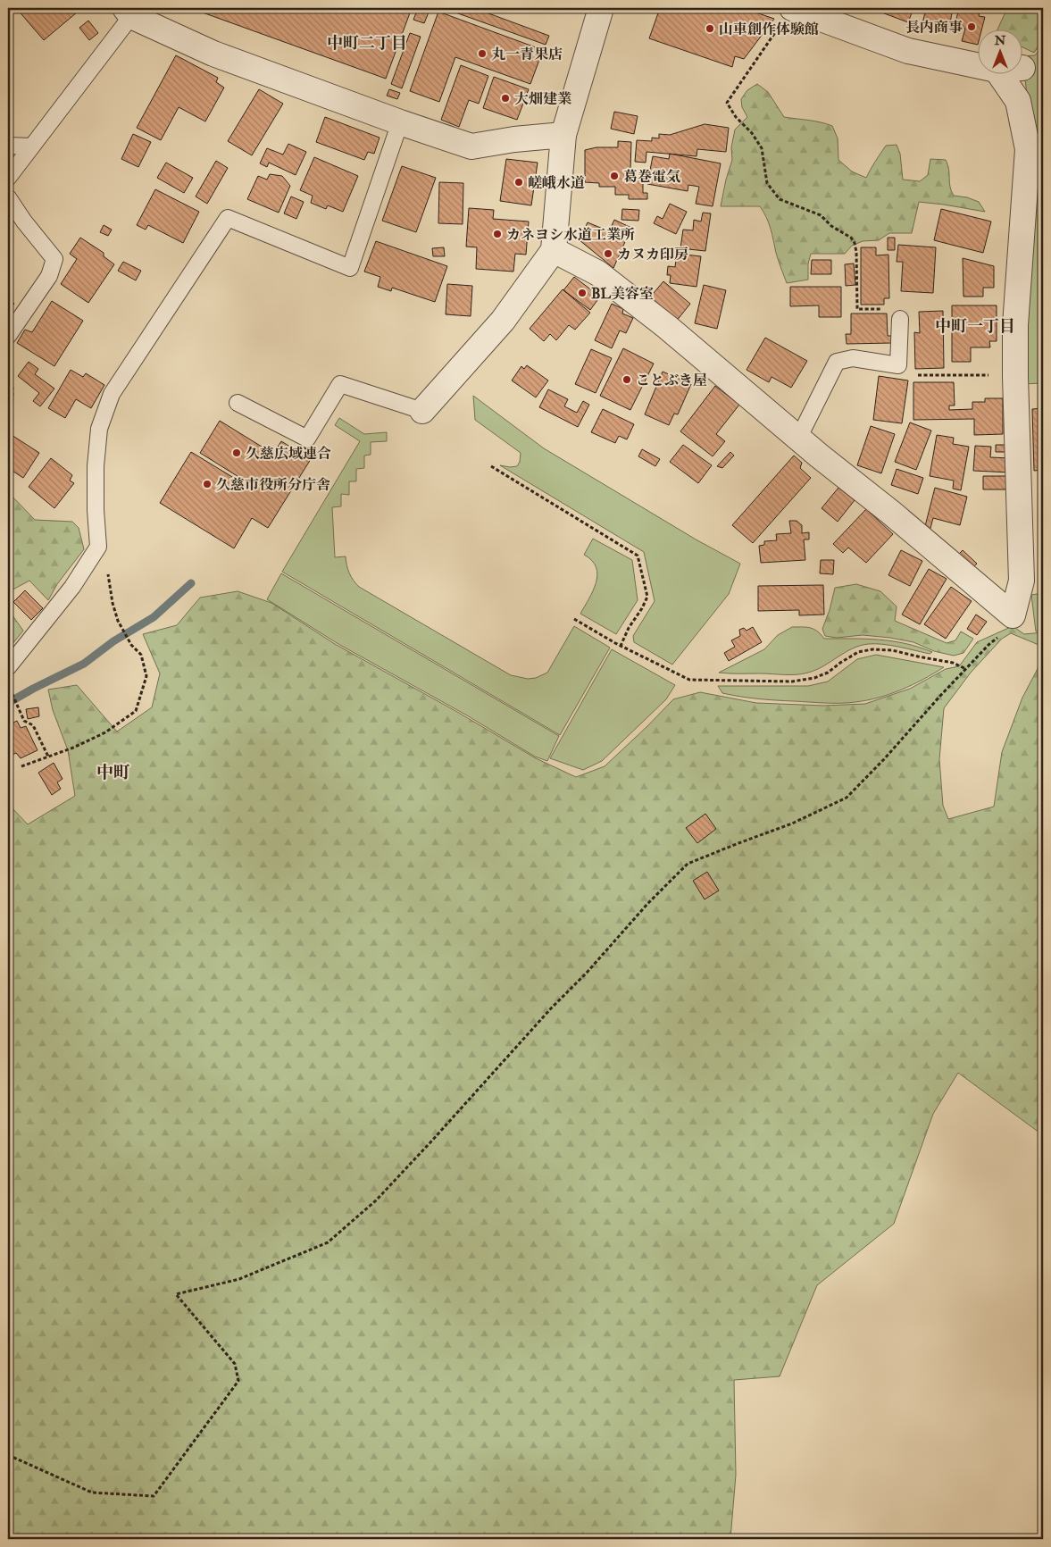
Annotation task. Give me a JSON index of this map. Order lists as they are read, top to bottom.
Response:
{
  "districts": ["中町二丁目", "中町一丁目", "中町"],
  "places": [
    "長内商事",
    "山車創作体験館",
    "丸一青果店",
    "大畑建業",
    "葛巻電気",
    "嵯峨水道",
    "カネヨシ水道工業所",
    "カヌカ印房",
    "BL美容室",
    "ことぶき屋",
    "久慈広域連合",
    "久慈市役所分庁舎"
  ],
  "north": "top"
}
